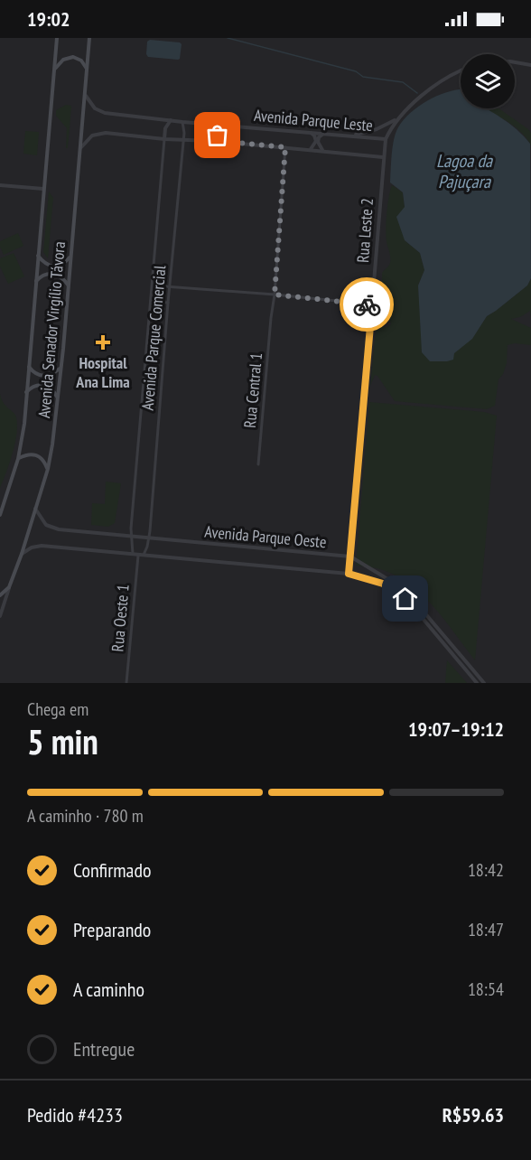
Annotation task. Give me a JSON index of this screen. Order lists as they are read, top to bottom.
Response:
{
  "streets": {
    "main road": ["Avenida Senador Virgílio Távora"],
    "street": [
      "Avenida Parque Leste",
      "Rua Leste 2",
      "Avenida Parque Comercial",
      "Rua Central 1",
      "Avenida Parque Oeste",
      "Rua Oeste 1"
    ]
  },
  "crossings": [
    ["Avenida Parque Leste", "Rua Leste 2"],
    ["Avenida Parque Leste", "Avenida Senador Virgílio Távora"],
    ["Avenida Parque Leste", "Avenida Parque Comercial"],
    ["Avenida Parque Leste", "Rua Central 1"],
    ["Avenida Senador Virgílio Távora", "Avenida Parque Oeste"],
    ["Avenida Parque Comercial", "Avenida Parque Oeste"],
    ["Avenida Parque Comercial", "Rua Oeste 1"],
    ["Avenida Parque Oeste", "Rua Oeste 1"]
  ],
  "water": ["Lagoa da Pajuçara"],
  "places": {
    "health": ["Hospital Ana Lima"]
  },
  "page": {
    "status": "19:02",
    "heading": ["5 min", "Chega em", "19:07–19:12"],
    "panel": ["Pedido #4233", "R$59.63"],
    "bar": "A caminho · 780 m",
    "list": [
      ["Confirmado", "18:42"],
      ["Preparando", "18:47"],
      ["A caminho", "18:54"],
      "Entregue"
    ]
  }
}
